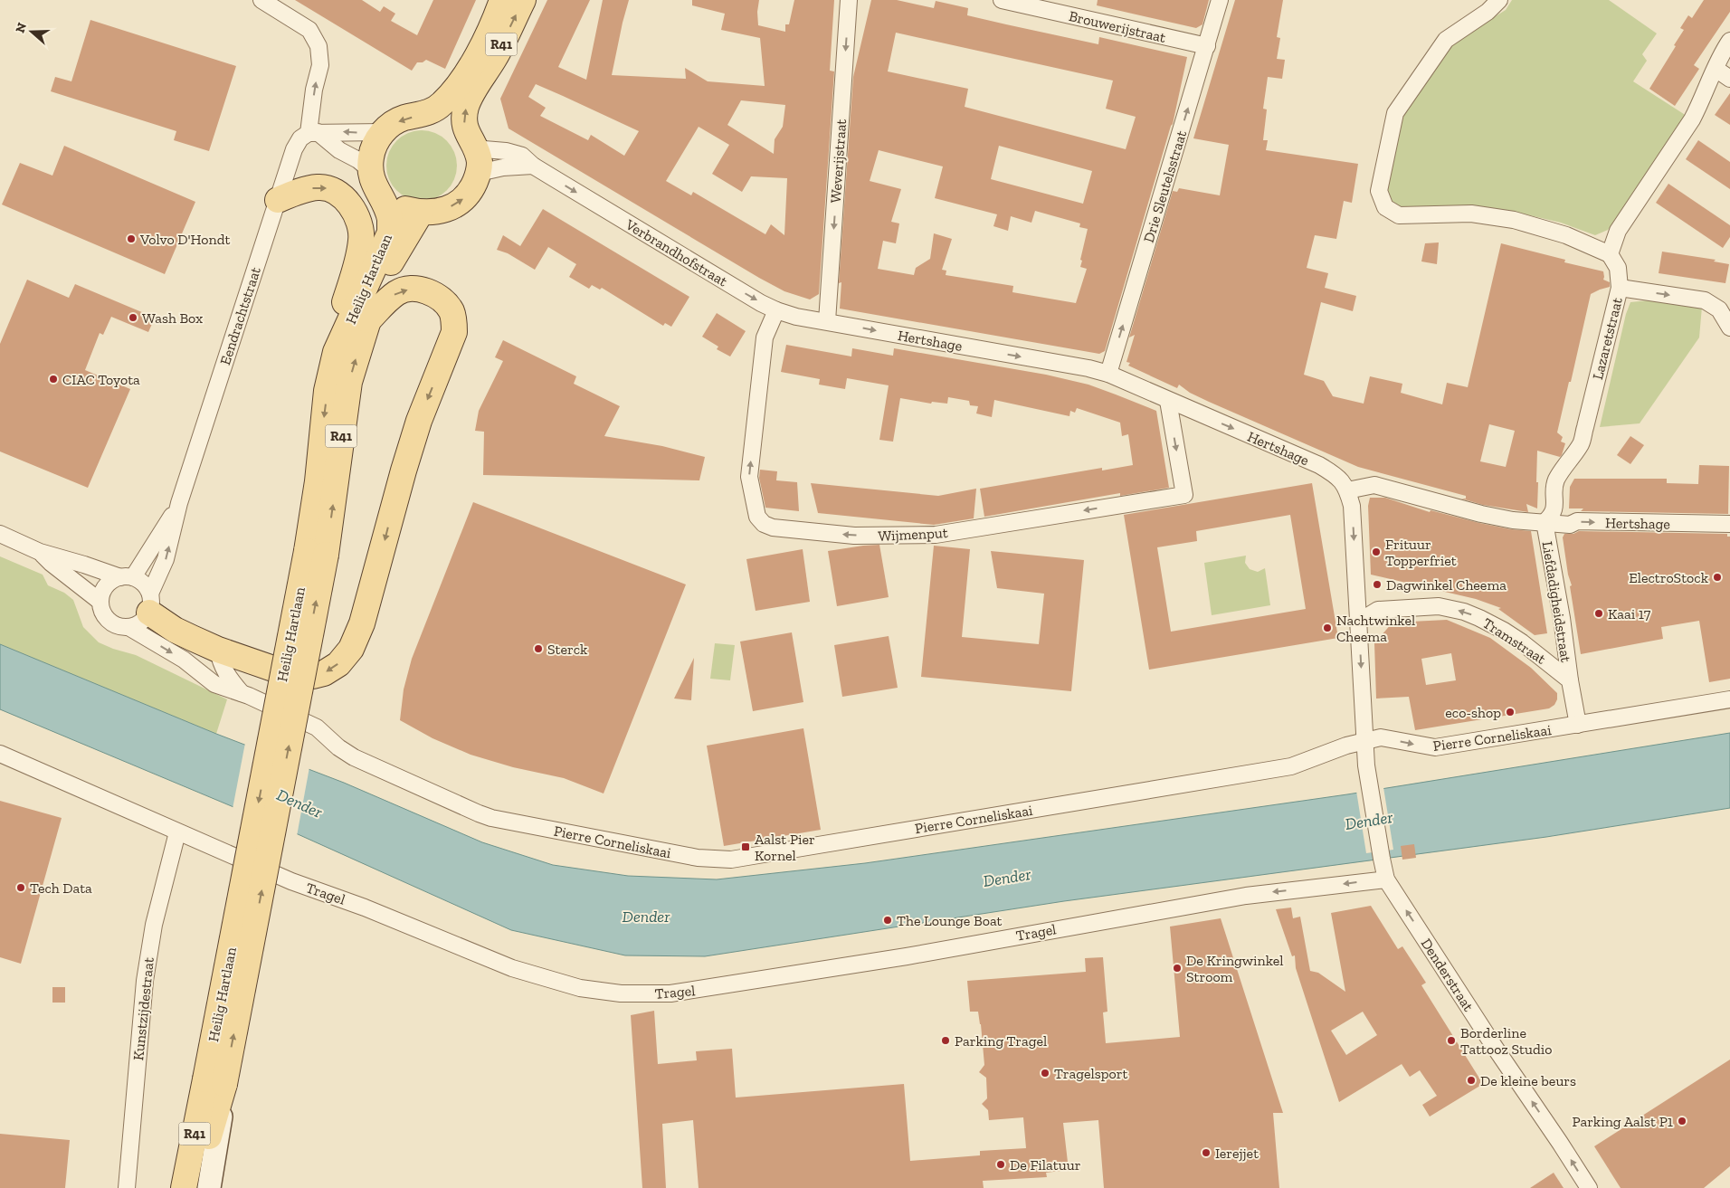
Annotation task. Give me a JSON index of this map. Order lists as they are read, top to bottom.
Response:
{
  "streets": {
    "main road": ["R41", "Heilig Hartlaan"],
    "street": [
      "Brouwerijstraat",
      "Weverijstraat",
      "Drie Sleutelsstraat",
      "Verbrandhofstraat",
      "Eendrachtstraat",
      "Lazaretstraat",
      "Hertshage",
      "Wijmenput",
      "Liefdadigheidstraat",
      "Tramstraat",
      "Pierre Corneliskaai",
      "Tragel",
      "Denderstraat",
      "Kunstzijdestraat"
    ]
  },
  "crossings": [
    ["Brouwerijstraat", "Drie Sleutelsstraat"],
    ["R41", "Verbrandhofstraat"],
    ["R41", "Heilig Hartlaan"],
    ["Weverijstraat", "Verbrandhofstraat"],
    ["Weverijstraat", "Hertshage"],
    ["Drie Sleutelsstraat", "Hertshage"],
    ["Verbrandhofstraat", "Hertshage"],
    ["Verbrandhofstraat", "Wijmenput"],
    ["Eendrachtstraat", "Pierre Corneliskaai"],
    ["Lazaretstraat", "Hertshage"],
    ["Lazaretstraat", "Liefdadigheidstraat"],
    ["Hertshage", "Wijmenput"],
    ["Hertshage", "Liefdadigheidstraat"],
    ["Hertshage", "Denderstraat"],
    ["Liefdadigheidstraat", "Tramstraat"],
    ["Tramstraat", "Denderstraat"],
    ["Pierre Corneliskaai", "Denderstraat"],
    ["Tragel", "Denderstraat"],
    ["Tragel", "Kunstzijdestraat"]
  ],
  "one_way": [
    "Weverijstraat",
    "Drie Sleutelsstraat",
    "Verbrandhofstraat",
    "Hertshage",
    "Tramstraat",
    "Tragel"
  ],
  "water": ["Dender"],
  "places": {
    "other": [
      "Volvo D'Hondt",
      "Wash Box",
      "CIAC Toyota",
      "Frituur Topperfriet",
      "ElectroStock",
      "Dagwinkel Cheema",
      "Kaai 17",
      "Nachtwinkel Cheema",
      "Sterck",
      "eco-shop",
      "Tech Data",
      "The Lounge Boat",
      "De Kringwinkel Stroom",
      "Parking Tragel",
      "Borderline Tattooz Studio",
      "Tragelsport",
      "De kleine beurs",
      "Parking Aalst P1",
      "Ierejjet",
      "De Filatuur"
    ],
    "transit": ["Aalst Pier Kornel"]
  },
  "north": "left"
}
